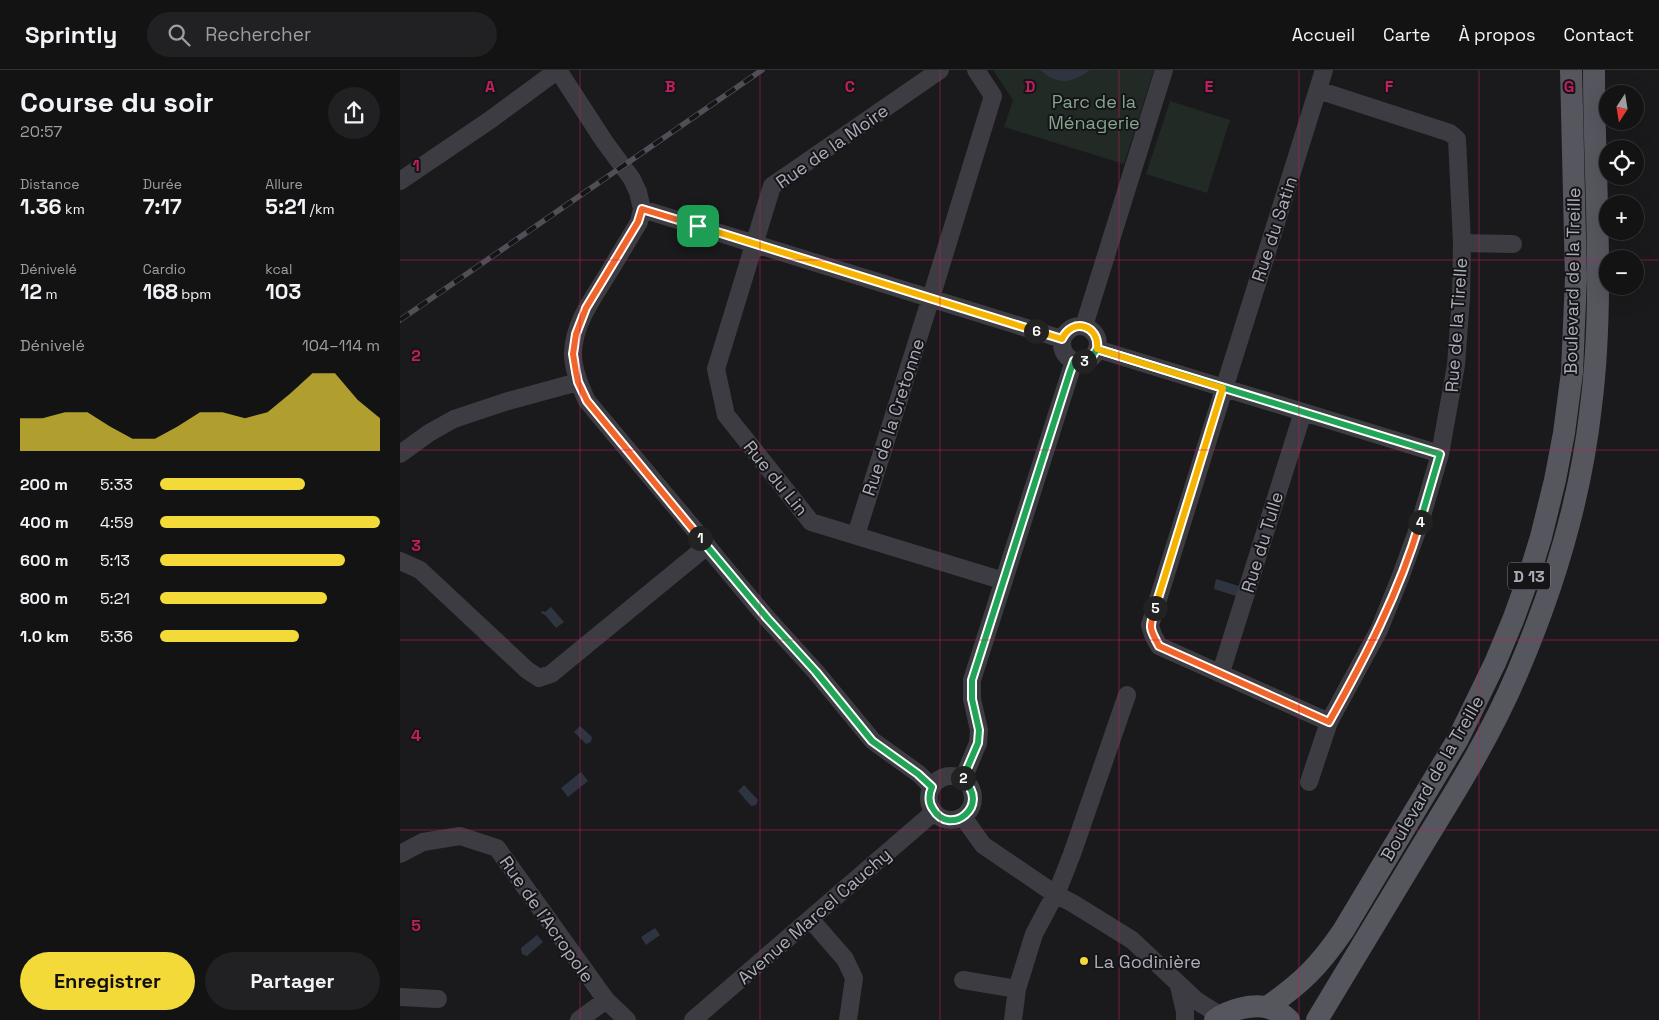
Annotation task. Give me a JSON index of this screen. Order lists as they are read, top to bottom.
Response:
{
  "streets": {
    "main road": ["Boulevard de la Treille", "D 13"],
    "street": [
      "Rue de la Moire",
      "Rue du Satin",
      "Rue de la Tirelle",
      "Rue de la Cretonne",
      "Rue du Lin",
      "Rue du Tulle",
      "Avenue Marcel Cauchy",
      "Rue de l’Acropole"
    ]
  },
  "crossings": [
    ["Rue de la Moire", "Rue du Lin"],
    ["Rue du Satin", "Rue de la Tirelle"],
    ["Rue du Satin", "Rue du Tulle"],
    ["Rue de la Cretonne", "Rue du Lin"]
  ],
  "parks": ["Parc de la Ménagerie"],
  "places": ["La Godinière"],
  "north": "bottom",
  "page": {
    "header": "Sprintly",
    "search": "Rechercher",
    "nav": [
      "Accueil",
      "Carte",
      "À propos",
      "Contact"
    ],
    "heading": ["Course du soir", "20:57"],
    "map_buttons": ["+", "−"],
    "stats": [
      ["Distance", "1.36 km"],
      ["Durée", "7:17"],
      ["Allure", "5:21 /km"],
      ["Dénivelé", "12 m"],
      ["Cardio", "168 bpm"],
      ["kcal", "103"]
    ],
    "pins": [
      "6",
      "3",
      "4",
      "1",
      "5",
      "2"
    ],
    "chart": ["Dénivelé", "104–114 m"],
    "list": [
      {
        "name": "200 m",
        "note": "5:33"
      },
      {
        "name": "400 m",
        "note": "4:59"
      },
      {
        "name": "600 m",
        "note": "5:13"
      },
      {
        "name": "800 m",
        "note": "5:21"
      },
      {
        "name": "1.0 km",
        "note": "5:36"
      }
    ],
    "buttons": ["Enregistrer", "Partager"]
  },
  "grid": {
    "columns": [
      "A",
      "B",
      "C",
      "D",
      "E",
      "F",
      "G"
    ],
    "rows": [
      "1",
      "2",
      "3",
      "4",
      "5"
    ]
  }
}
